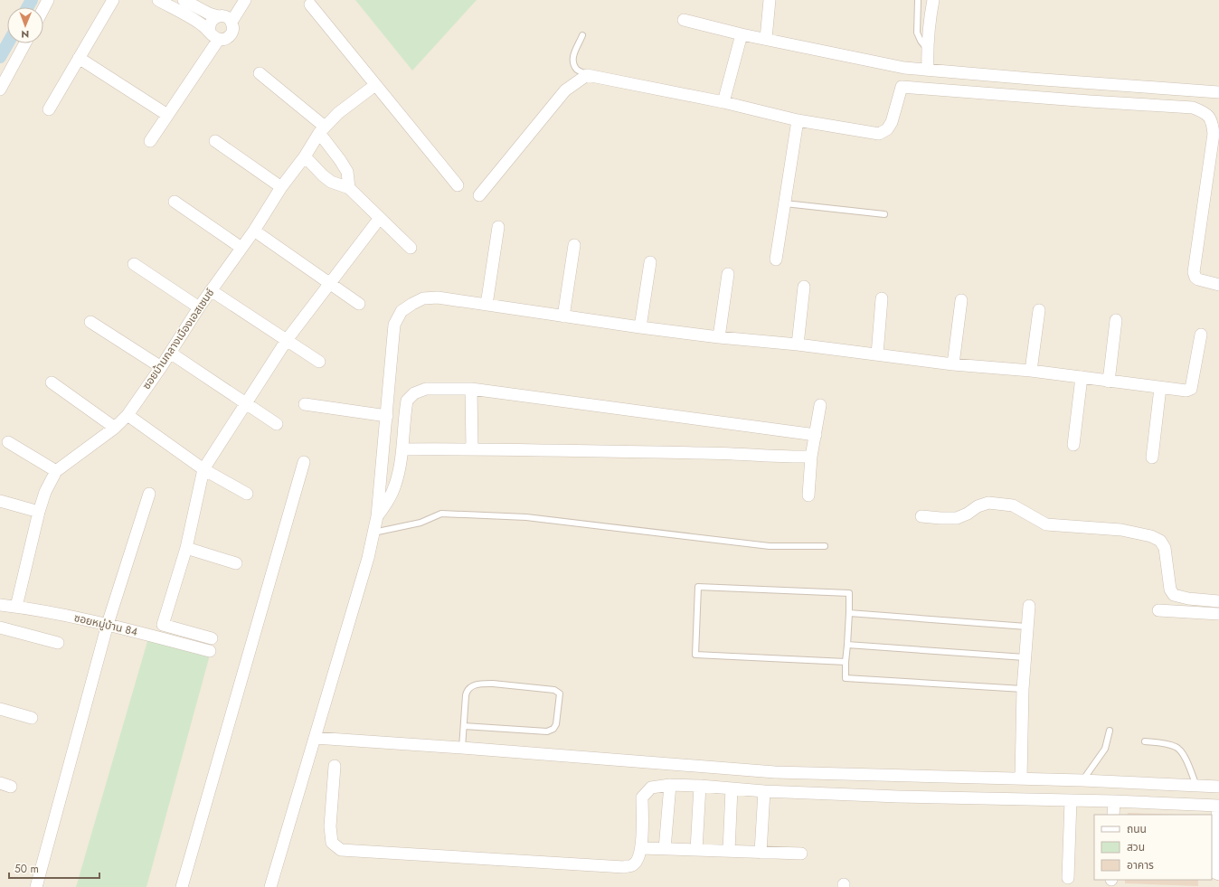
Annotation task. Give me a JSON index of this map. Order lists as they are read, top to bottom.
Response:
{
  "streets": {
    "street": ["ซอยบ้านกลางเมืองเอสเซนซ์", "ซอยหมู่บ้าน 84"]
  },
  "crossings": [
    ["ซอยบ้านกลางเมืองเอสเซนซ์", "ซอยหมู่บ้าน 84"]
  ],
  "legend": ["ถนน", "สวน", "อาคาร"],
  "scale_bar": "50 m",
  "north": "bottom"
}
